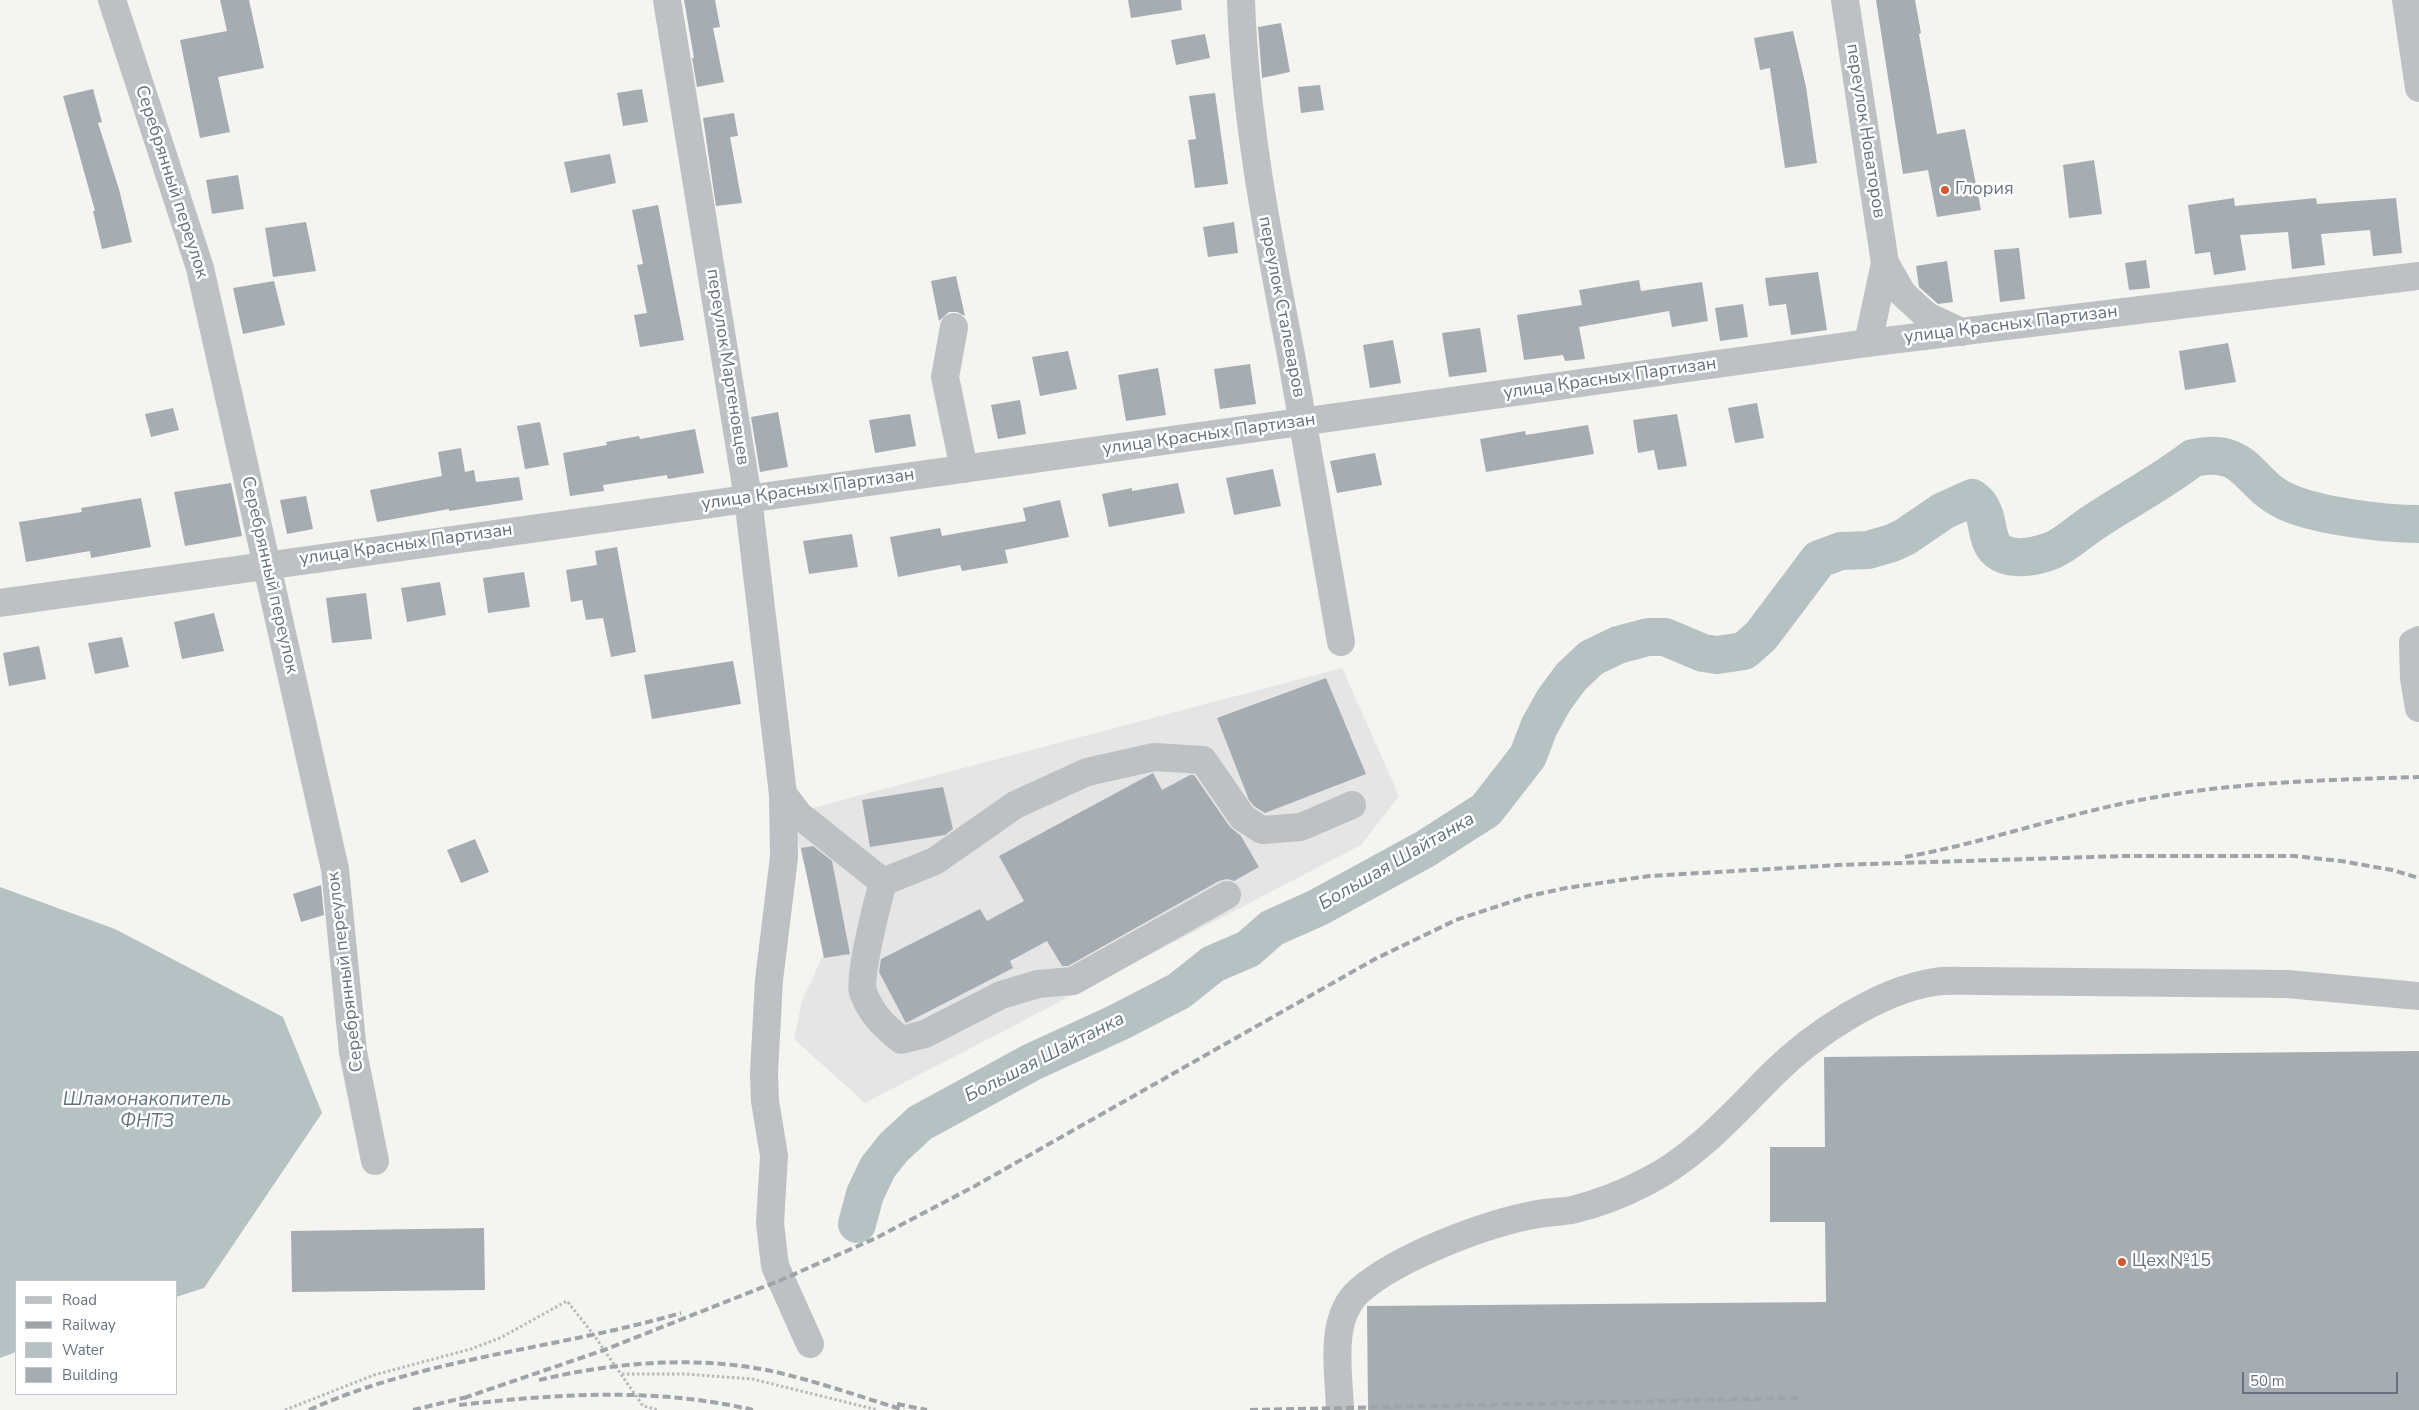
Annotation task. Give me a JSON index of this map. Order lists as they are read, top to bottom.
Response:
{
  "streets": {
    "street": [
      "переулок Новаторов",
      "Серебрянный переулок",
      "переулок Сталеваров",
      "улица Красных Партизан",
      "переулок Мартеновцев"
    ]
  },
  "crossings": [
    ["Серебрянный переулок", "улица Красных Партизан"],
    ["переулок Сталеваров", "улица Красных Партизан"],
    ["улица Красных Партизан", "переулок Мартеновцев"]
  ],
  "water": ["Большая Шайтанка", "Шламонакопитель ФНТЗ"],
  "places": ["Глория", "Цех №15"],
  "legend": [
    "Road",
    "Railway",
    "Water",
    "Building"
  ],
  "scale_bar": "50 m"
}
